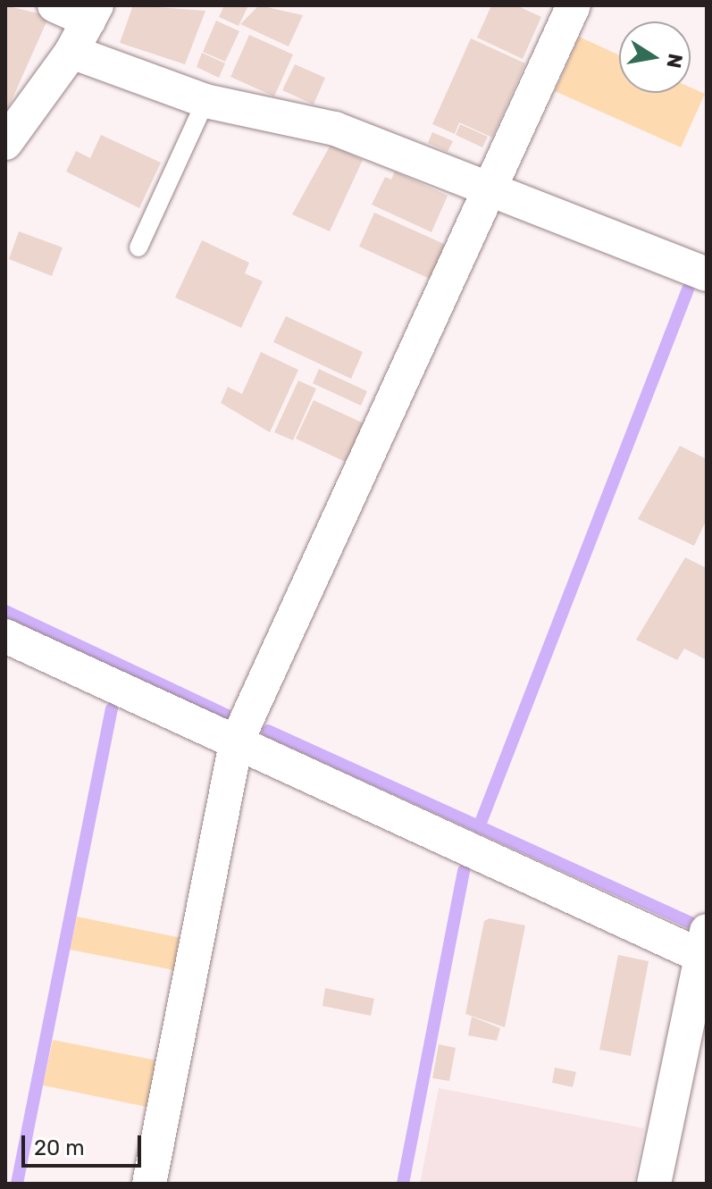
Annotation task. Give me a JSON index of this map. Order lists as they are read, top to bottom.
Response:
{
  "scale_bar": "20 m",
  "north": "right"
}
